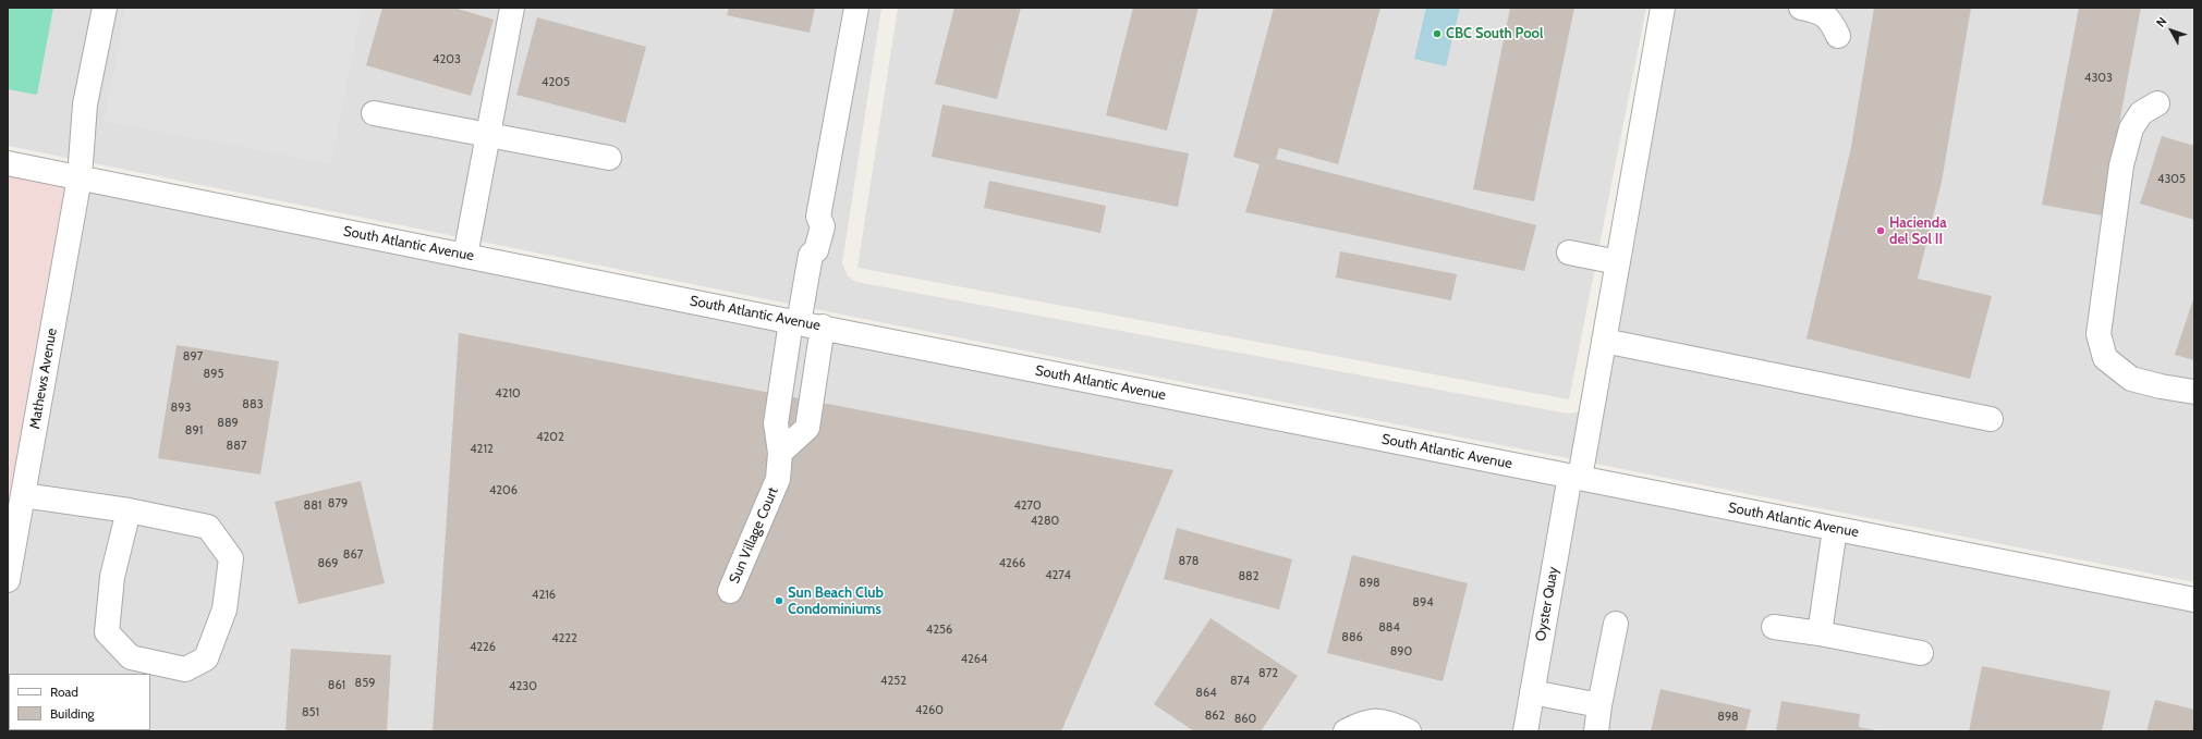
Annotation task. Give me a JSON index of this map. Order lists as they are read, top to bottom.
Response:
{
  "streets": {
    "street": [
      "South Atlantic Avenue",
      "Mathews Avenue",
      "Sun Village Court",
      "Oyster Quay"
    ]
  },
  "crossings": [
    ["South Atlantic Avenue", "Mathews Avenue"],
    ["South Atlantic Avenue", "Sun Village Court"],
    ["South Atlantic Avenue", "Oyster Quay"]
  ],
  "places": ["CBC South Pool", "Hacienda del Sol II", "Sun Beach Club Condominiums"],
  "house_numbers": [
    "4203",
    "4303",
    "4205",
    "4305",
    "897",
    "895",
    "4210",
    "883",
    "893",
    "889",
    "891",
    "4202",
    "887",
    "4212",
    "4206",
    "879",
    "881",
    "4270",
    "4280",
    "867",
    "878",
    "869",
    "4266",
    "4274",
    "882",
    "898",
    "4216",
    "894",
    "884",
    "4256",
    "886",
    "4222",
    "4226",
    "890",
    "4264",
    "872",
    "4252",
    "874",
    "859",
    "861",
    "4230",
    "864",
    "4260",
    "851",
    "862",
    "898",
    "860"
  ],
  "legend": ["Road", "Building"],
  "north": "top left"
}
